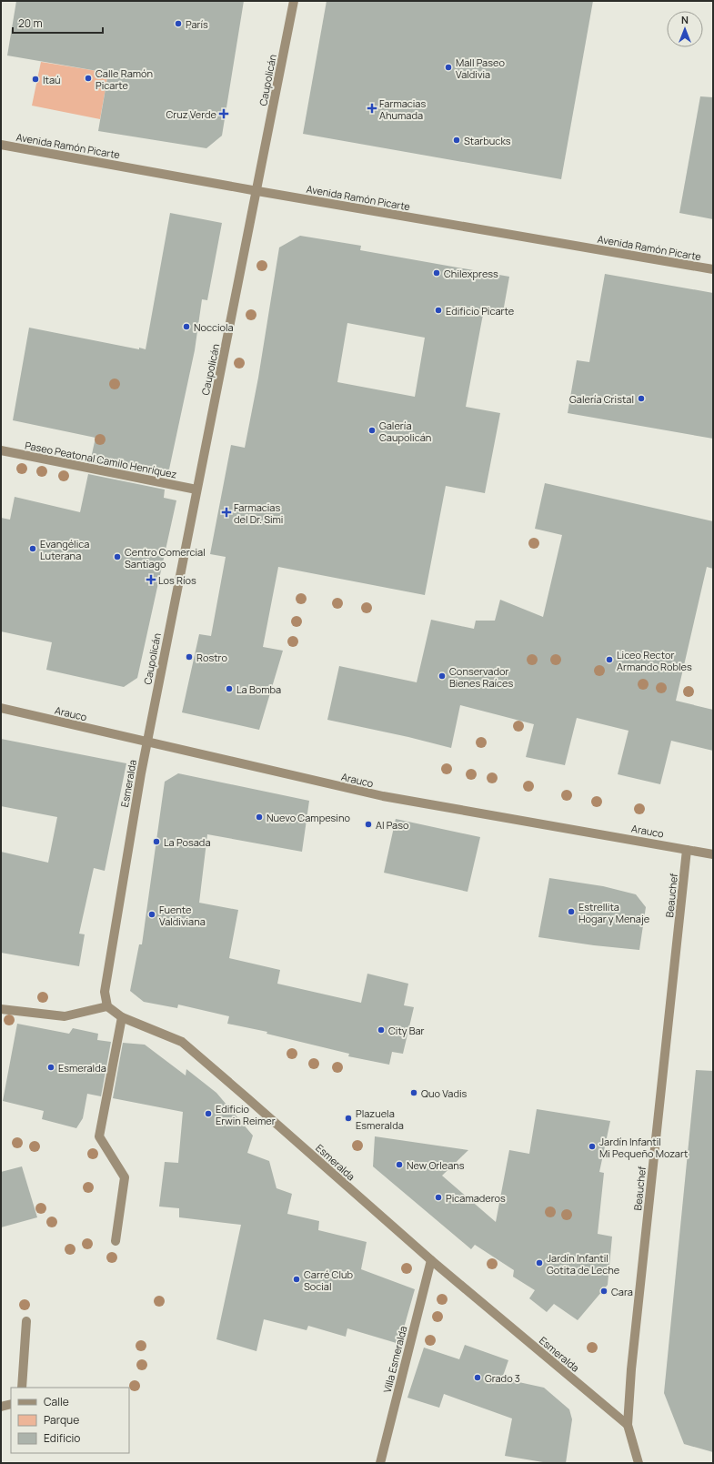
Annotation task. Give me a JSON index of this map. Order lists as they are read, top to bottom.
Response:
{
  "streets": {
    "street": [
      "Caupolicán",
      "Avenida Ramón Picarte",
      "Paseo Peatonal Camilo Henríquez",
      "Arauco",
      "Esmeralda",
      "Beauchef",
      "Villa Esmeralda"
    ]
  },
  "crossings": [
    ["Caupolicán", "Avenida Ramón Picarte"],
    ["Caupolicán", "Paseo Peatonal Camilo Henríquez"],
    ["Caupolicán", "Arauco"],
    ["Caupolicán", "Esmeralda"],
    ["Arauco", "Esmeralda"],
    ["Arauco", "Beauchef"],
    ["Esmeralda", "Beauchef"],
    ["Esmeralda", "Villa Esmeralda"]
  ],
  "places": {
    "other": [
      "París",
      "Mall Paseo Valdivia",
      "Calle Ramón Picarte",
      "Itaú",
      "Starbucks",
      "Chilexpress",
      "Edificio Picarte",
      "Nocciola",
      "Galería Cristal",
      "Galería Caupolicán",
      "Evangélica Luterana",
      "Centro Comercial Santiago",
      "Rostro",
      "Liceo Rector Armando Robles",
      "Conservador Bienes Raíces",
      "La Bomba",
      "Nuevo Campesino",
      "Al Paso",
      "La Posada",
      "Estrellita Hogar y Menaje",
      "Fuente Valdiviana",
      "City Bar",
      "Esmeralda",
      "Quo Vadis",
      "Edificio Erwin Reimer",
      "Plazuela Esmeralda",
      "Jardín Infantil Mi Pequeño Mozart",
      "New Orleans",
      "Picamaderos",
      "Jardín Infantil Gotita de Leche",
      "Carré Club Social",
      "Cara",
      "Grado 3"
    ],
    "health": [
      "Farmacias Ahumada",
      "Cruz Verde",
      "Farmacias del Dr. Simi",
      "Los Ríos"
    ]
  },
  "legend": ["Calle", "Parque", "Edificio"],
  "scale_bar": "20 m",
  "north": "top"
}
